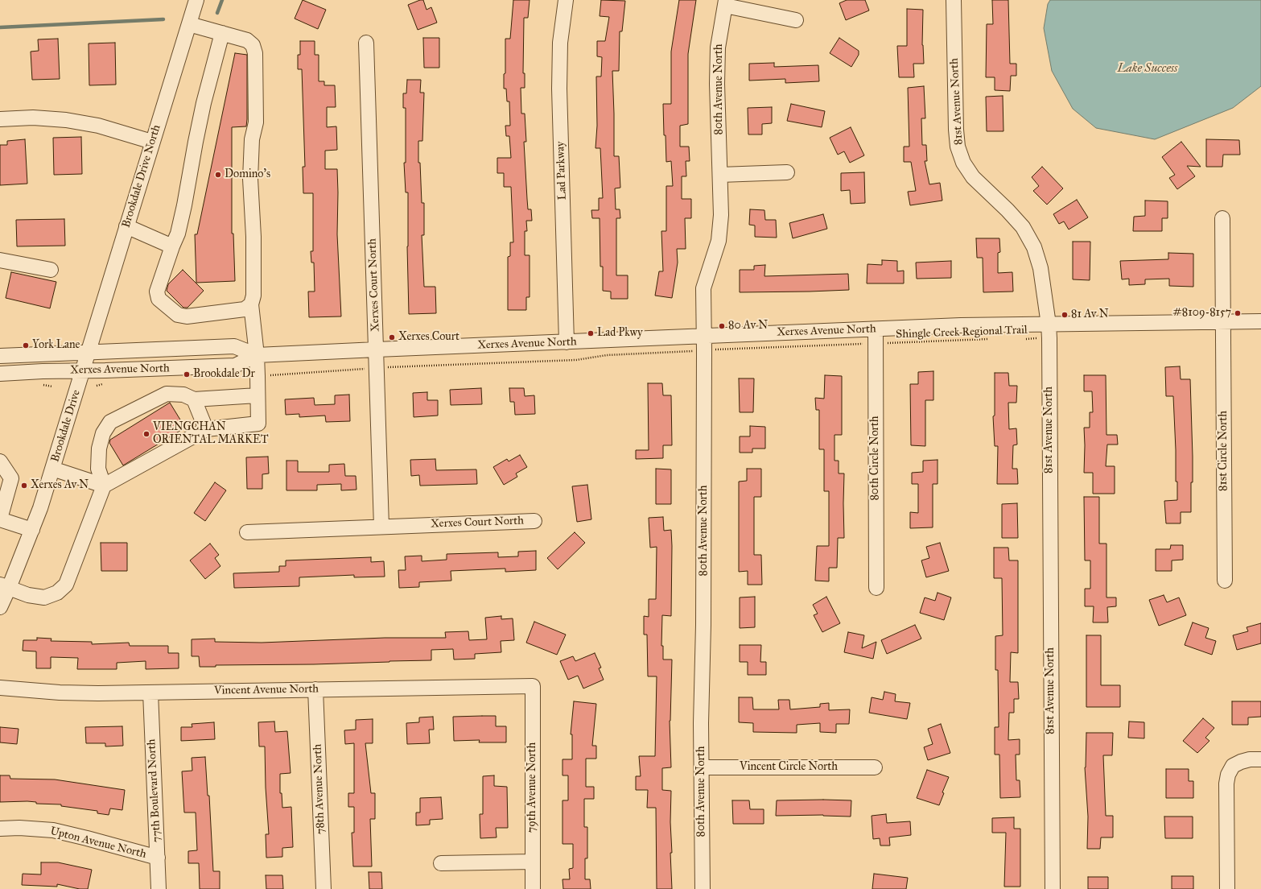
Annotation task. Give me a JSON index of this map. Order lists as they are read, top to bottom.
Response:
{
  "streets": {
    "street": [
      "80th Avenue North",
      "81st Avenue North",
      "Lad Parkway",
      "Brookdale Drive North",
      "Xerxes Court North",
      "Xerxes Avenue North",
      "Brookdale Drive",
      "81st Circle North",
      "80th Circle North",
      "Vincent Avenue North",
      "Vincent Circle North",
      "79th Avenue North",
      "78th Avenue North",
      "77th Boulevard North",
      "Upton Avenue North"
    ],
    "path": ["Shingle Creek Regional Trail"]
  },
  "crossings": [
    ["80th Avenue North", "Xerxes Avenue North"],
    ["80th Avenue North", "Vincent Circle North"],
    ["81st Avenue North", "Xerxes Avenue North"],
    ["Lad Parkway", "Xerxes Avenue North"],
    ["Brookdale Drive North", "Xerxes Avenue North"],
    ["Brookdale Drive North", "Brookdale Drive"],
    ["Xerxes Court North", "Xerxes Avenue North"],
    ["Xerxes Avenue North", "Brookdale Drive"],
    ["Xerxes Avenue North", "81st Circle North"],
    ["Xerxes Avenue North", "80th Circle North"],
    ["Vincent Avenue North", "79th Avenue North"],
    ["Vincent Avenue North", "78th Avenue North"],
    ["Vincent Avenue North", "77th Boulevard North"],
    ["77th Boulevard North", "Upton Avenue North"]
  ],
  "water": ["Lake Success"],
  "places": [
    "Domino's",
    "#8109-8157",
    "81 Av N",
    "80 Av N",
    "Lad Pkwy",
    "Xerxes Court",
    "York Lane",
    "Brookdale Dr",
    "VIENGCHAN ORIENTAL MARKET",
    "Xerxes Av N"
  ]
}
